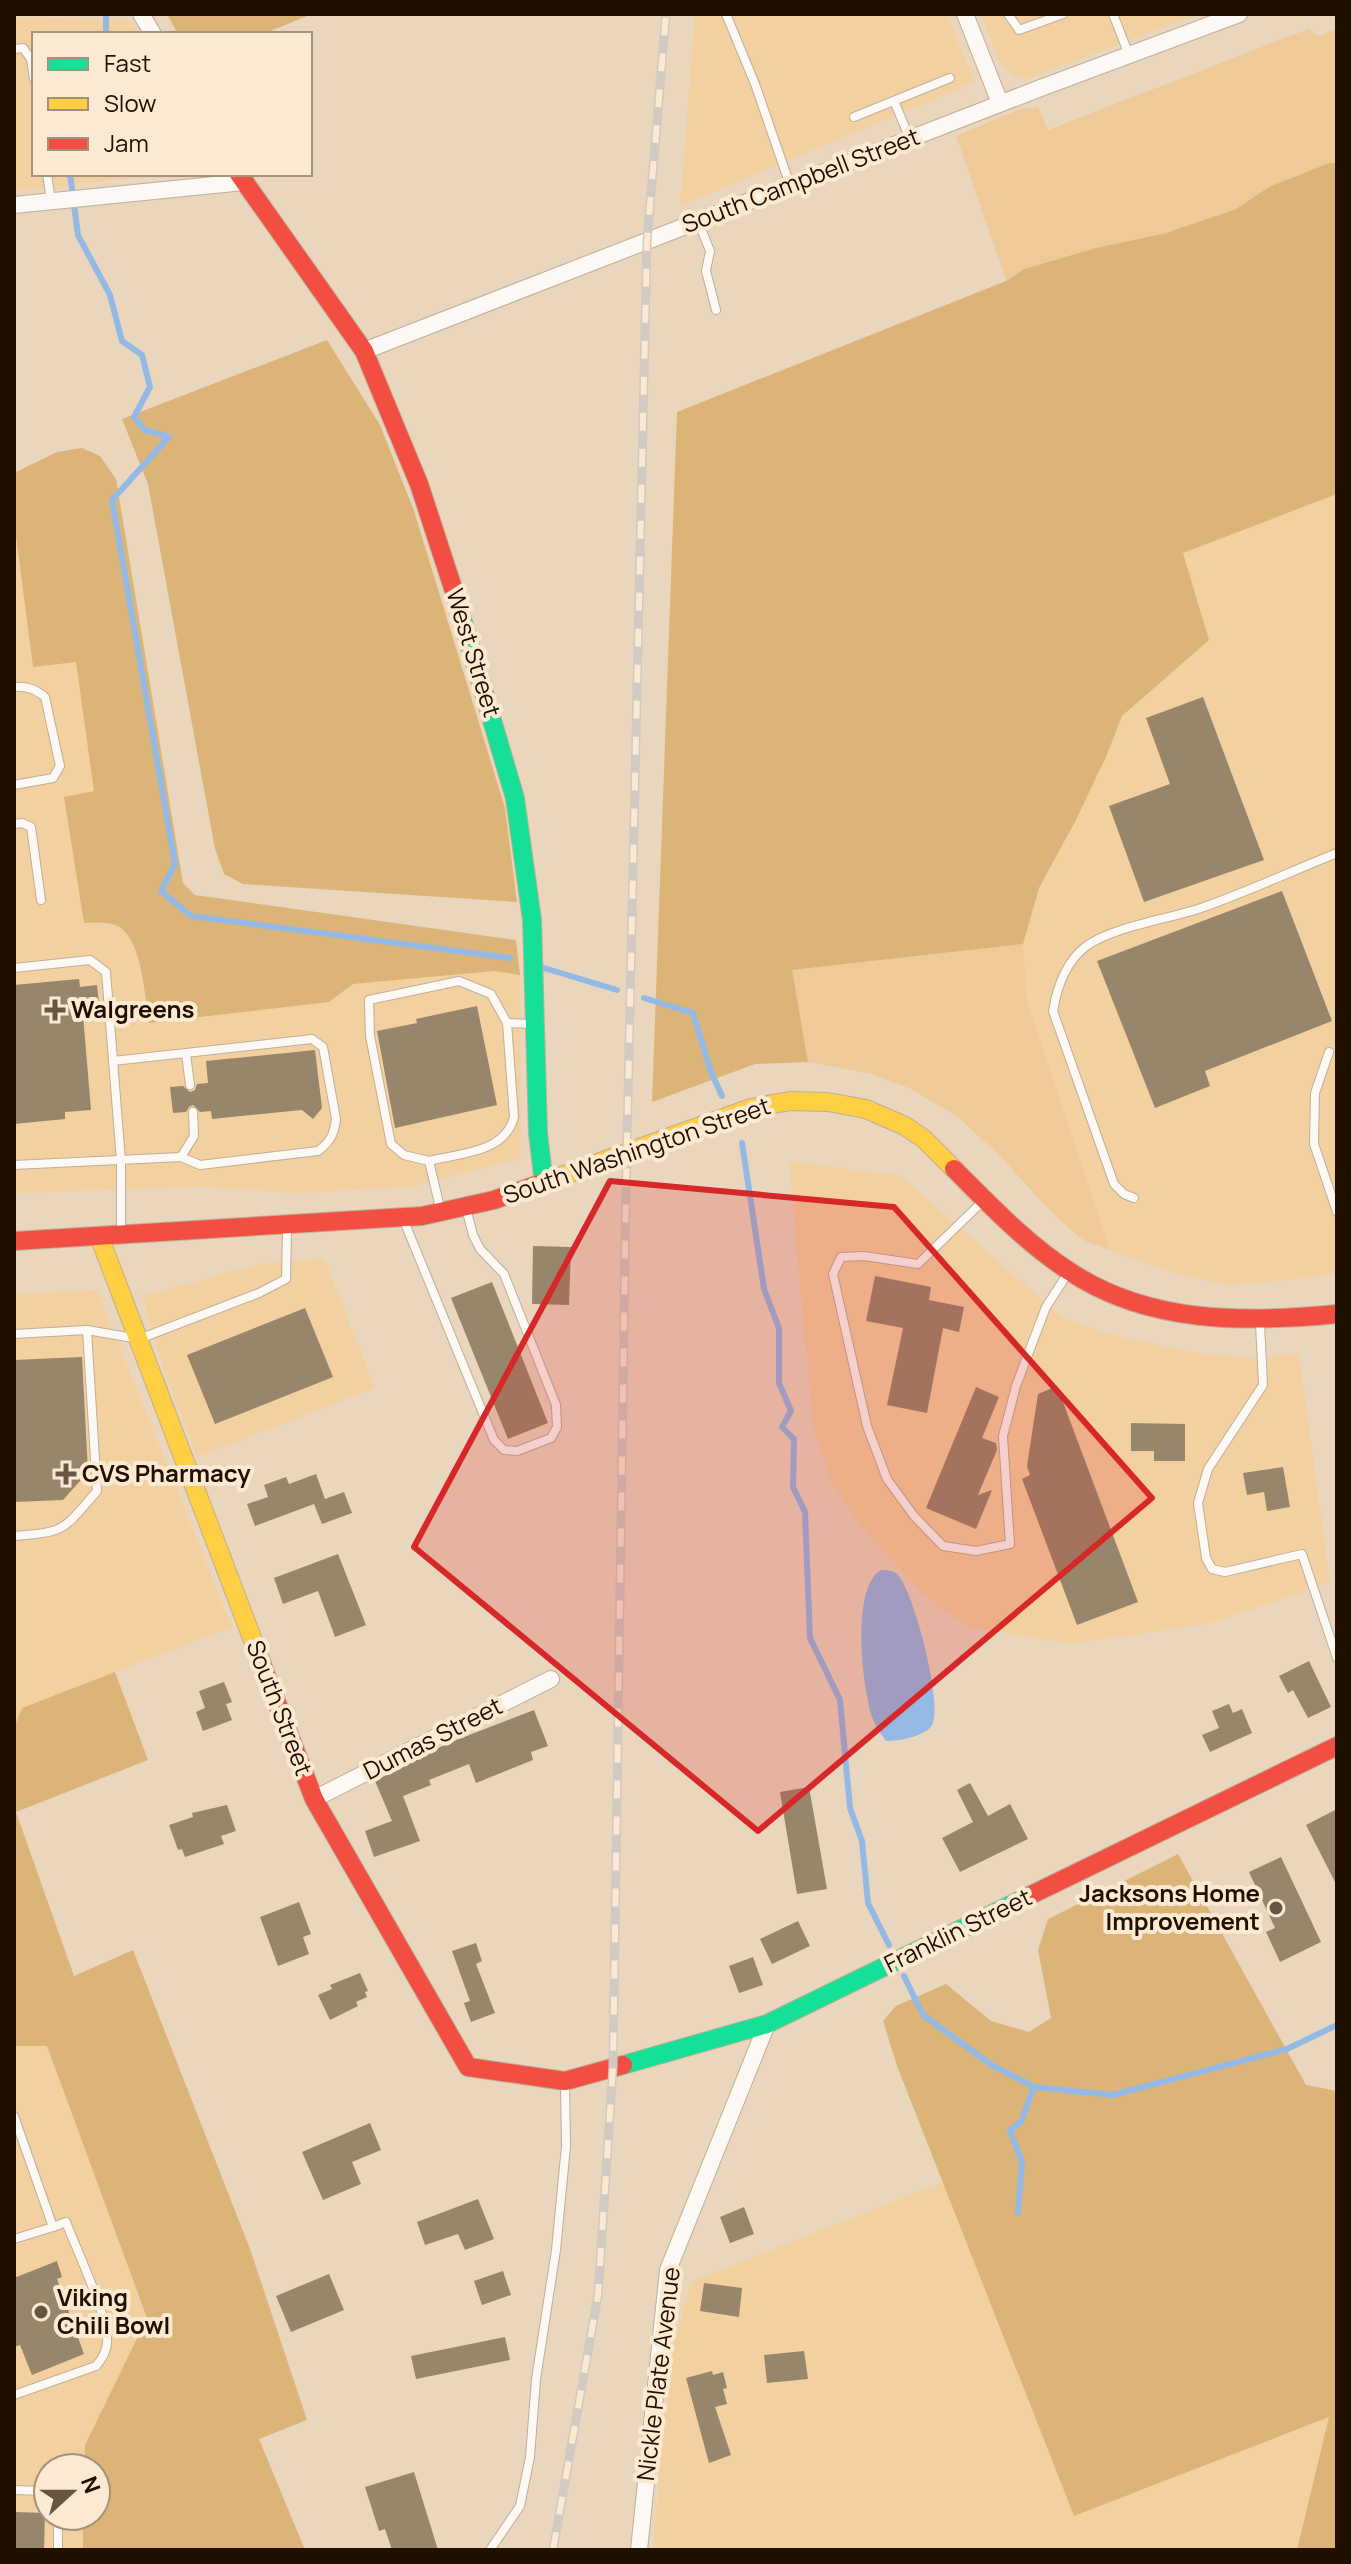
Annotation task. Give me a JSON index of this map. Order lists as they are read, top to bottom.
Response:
{
  "streets": {
    "street": [
      "South Campbell Street",
      "West Street",
      "South Washington Street",
      "South Street",
      "Dumas Street",
      "Franklin Street",
      "Nickle Plate Avenue"
    ]
  },
  "crossings": [
    ["South Campbell Street", "West Street"],
    ["West Street", "South Washington Street"],
    ["South Washington Street", "South Street"],
    ["South Street", "Dumas Street"],
    ["South Street", "Franklin Street"],
    ["Franklin Street", "Nickle Plate Avenue"]
  ],
  "places": {
    "health": ["Walgreens", "CVS Pharmacy"],
    "other": ["Jacksons Home Improvement", "Viking Chili Bowl"]
  },
  "legend": ["Fast", "Slow", "Jam"],
  "north": "right"
}
